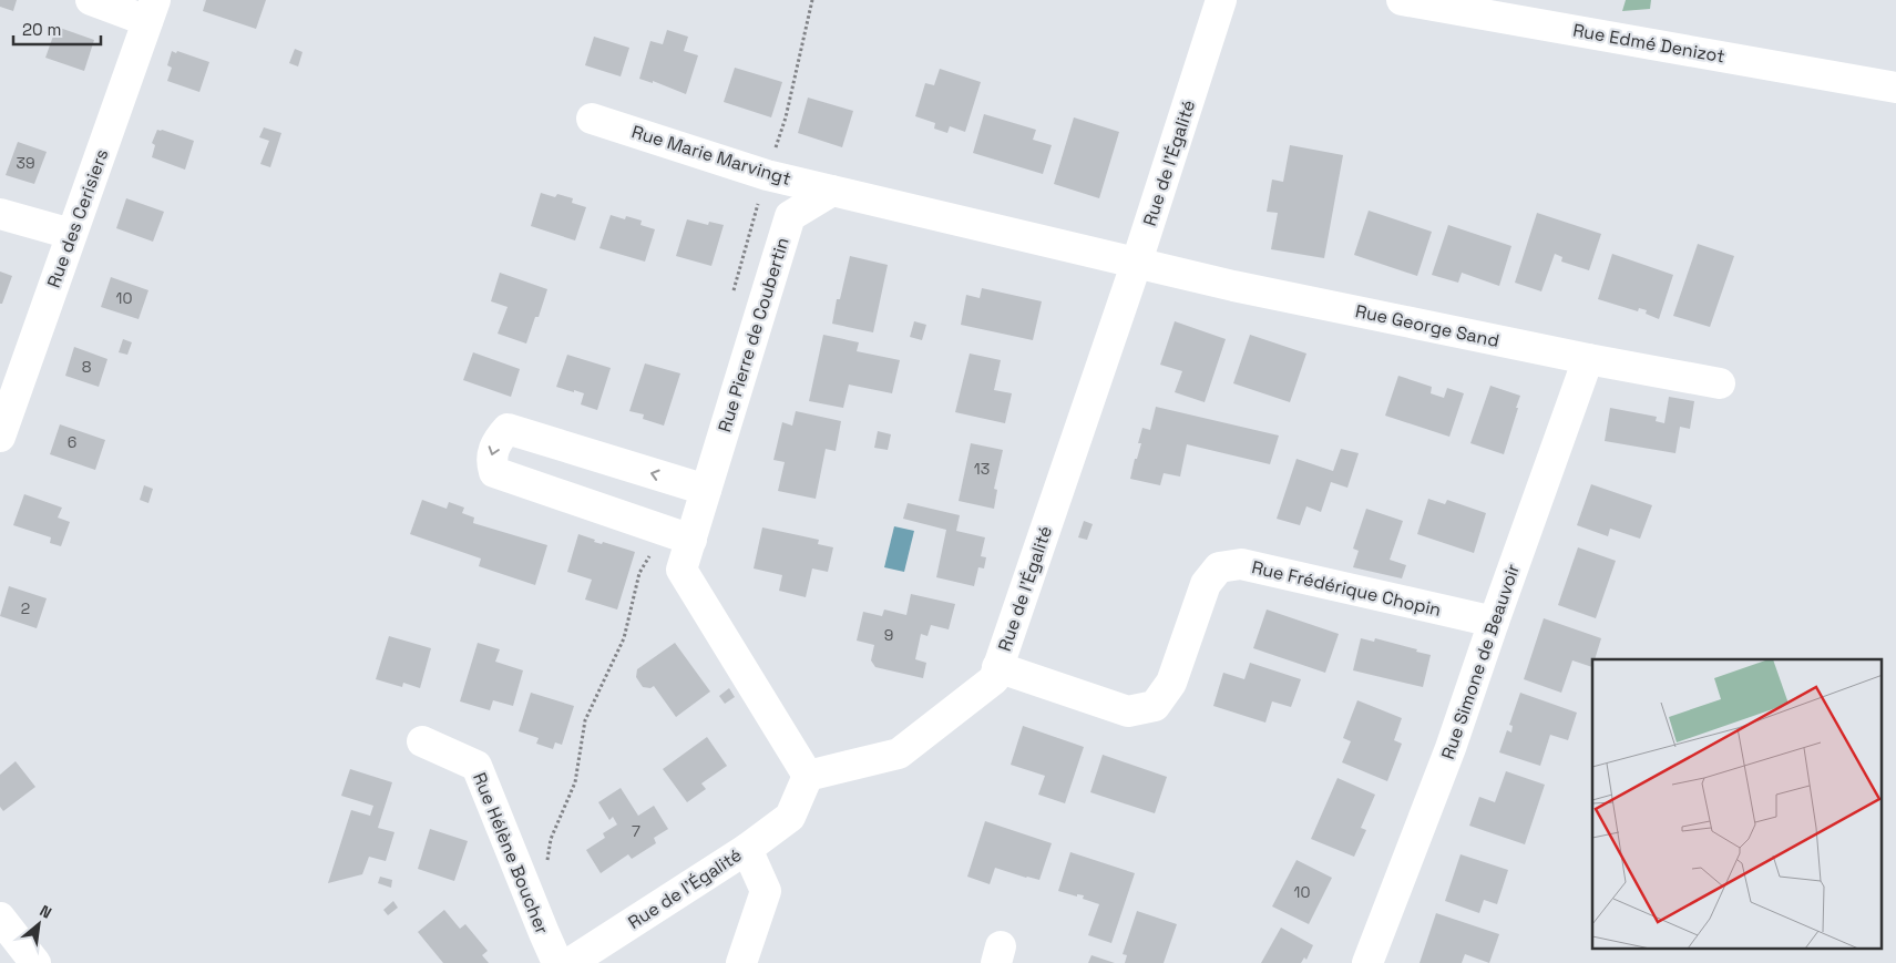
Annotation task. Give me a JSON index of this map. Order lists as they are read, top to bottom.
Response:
{
  "streets": {
    "street": [
      "Rue Edmé Denizot",
      "Rue Marie Marvingt",
      "Rue de l'Égalité",
      "Rue des Cerisiers",
      "Rue George Sand",
      "Rue Pierre de Coubertin",
      "Rue Frédérique Chopin",
      "Rue Simone de Beauvoir",
      "Rue Hélène Boucher"
    ]
  },
  "crossings": [
    ["Rue Marie Marvingt", "Rue Pierre de Coubertin"],
    ["Rue de l'Égalité", "Rue George Sand"],
    ["Rue de l'Égalité", "Rue Pierre de Coubertin"],
    ["Rue de l'Égalité", "Rue Frédérique Chopin"],
    ["Rue George Sand", "Rue Simone de Beauvoir"],
    ["Rue Frédérique Chopin", "Rue Simone de Beauvoir"]
  ],
  "house_numbers": [
    "39",
    "10",
    "8",
    "6",
    "13",
    "2",
    "9",
    "7",
    "10"
  ],
  "scale_bar": "20 m",
  "north": "top right"
}
